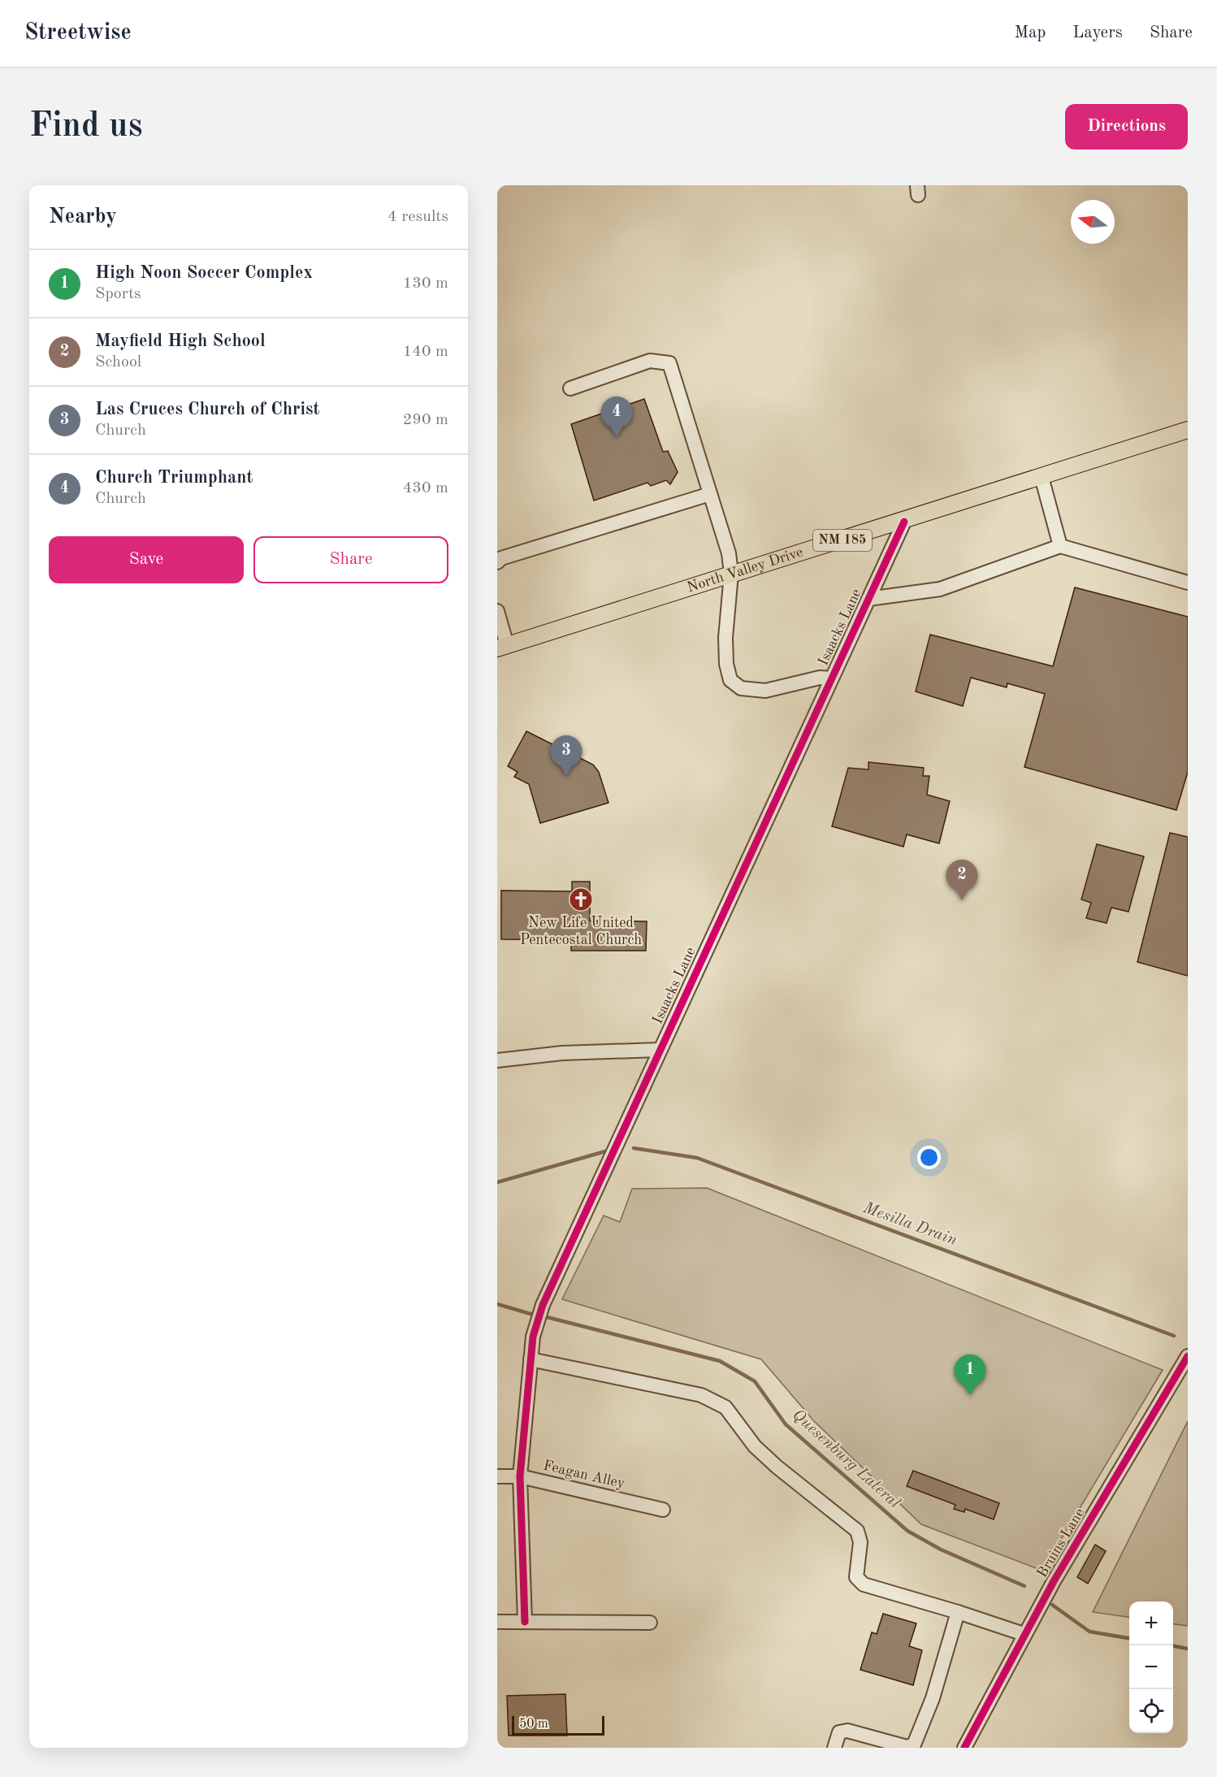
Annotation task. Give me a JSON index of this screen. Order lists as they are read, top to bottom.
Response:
{
  "streets": {
    "main road": ["NM 185", "North Valley Drive"],
    "street": ["Isaacks Lane", "Feagan Alley", "Bruins Lane"]
  },
  "crossings": [
    ["North Valley Drive", "Isaacks Lane"],
    ["Isaacks Lane", "Feagan Alley"]
  ],
  "water": ["Mesilla Drain", "Quesenburg Lateral"],
  "places": {
    "church": ["New Life United Pentecostal Church"]
  },
  "scale_bar": "50 m",
  "north": "left",
  "page": {
    "header": "Streetwise",
    "nav": ["Map", "Layers", "Share"],
    "buttons": [
      "Directions",
      ["Save", "Share"]
    ],
    "title": "Find us",
    "heading": ["Nearby", "4 results"],
    "list": [
      {
        "mark": "1",
        "name": "High Noon Soccer Complex",
        "note": "Sports",
        "value": "130 m"
      },
      {
        "mark": "2",
        "name": "Mayfield High School",
        "note": "School",
        "value": "140 m"
      },
      {
        "mark": "3",
        "name": "Las Cruces Church of Christ",
        "note": "Church",
        "value": "290 m"
      },
      {
        "mark": "4",
        "name": "Church Triumphant",
        "note": "Church",
        "value": "430 m"
      }
    ],
    "pins": [
      "4",
      "3",
      "2",
      "1"
    ],
    "map_buttons": ["+", "−"],
    "scale": "50 m"
  }
}
